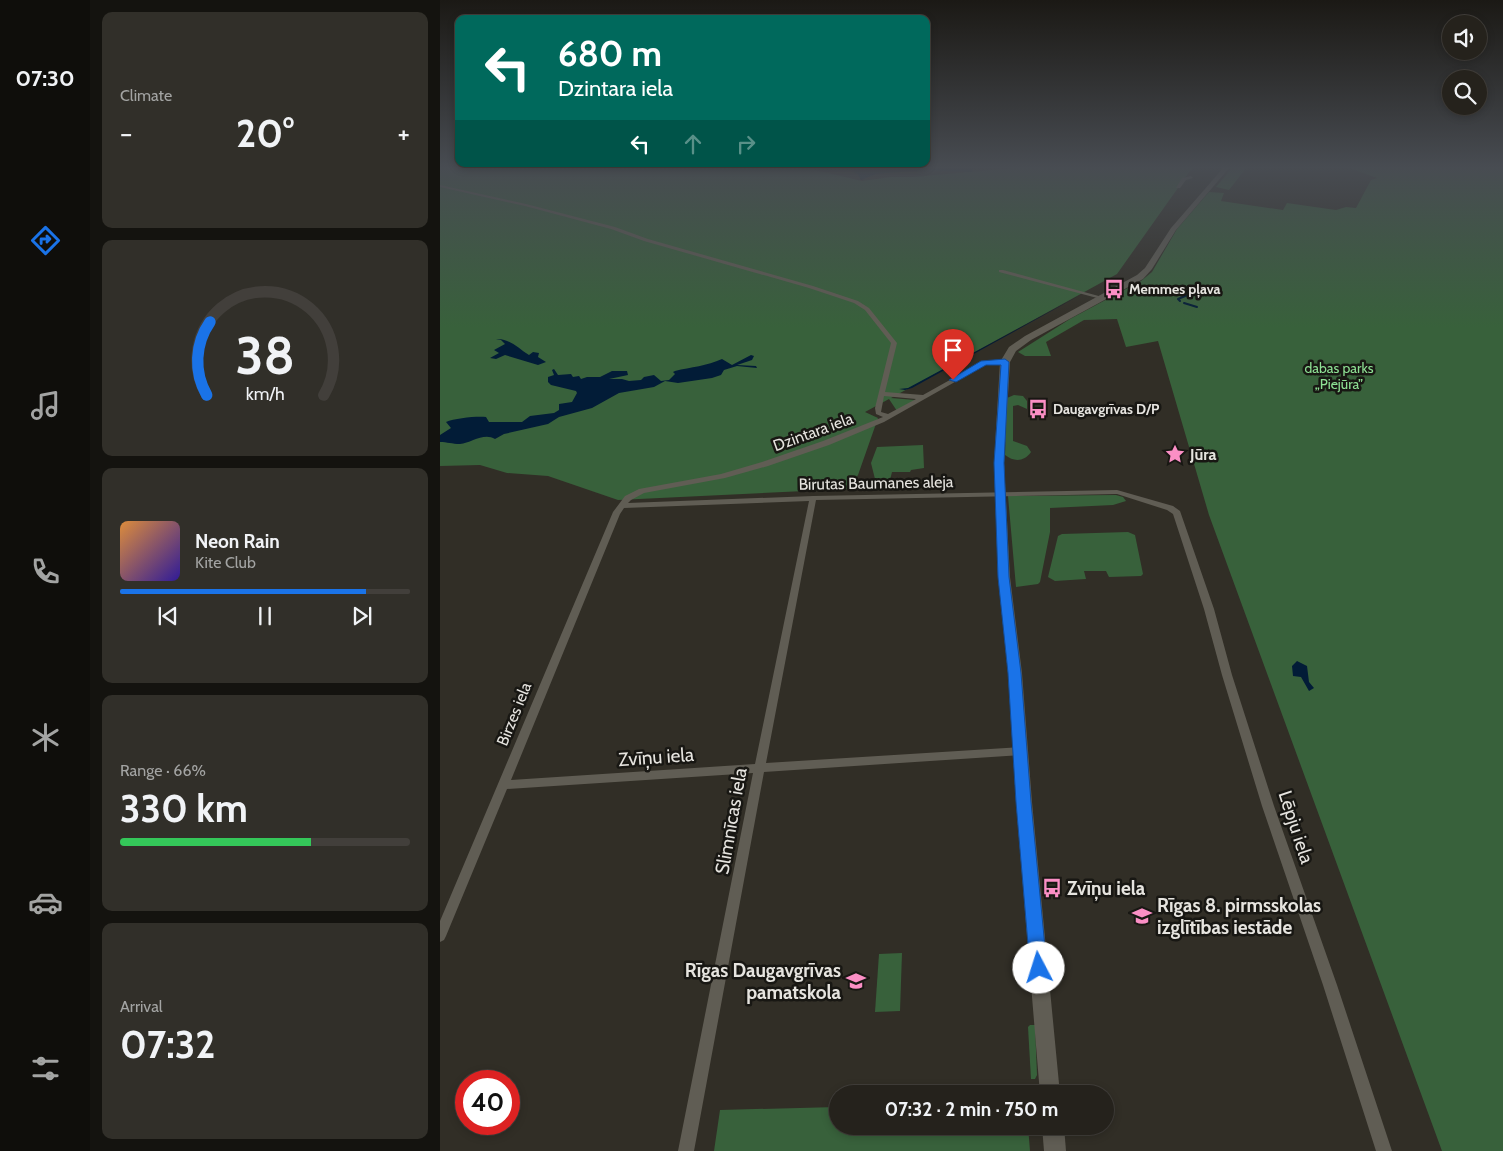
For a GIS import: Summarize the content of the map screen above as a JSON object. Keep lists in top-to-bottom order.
{
  "streets": {
    "street": [
      "Dzintara iela",
      "Birutas Baumanes aleja",
      "Birzes iela",
      "Zvīņu iela",
      "Slimnīcas iela",
      "Lēpju iela"
    ]
  },
  "crossings": [
    ["Dzintara iela", "Birutas Baumanes aleja"],
    ["Dzintara iela", "Birzes iela"],
    ["Birutas Baumanes aleja", "Birzes iela"],
    ["Birutas Baumanes aleja", "Slimnīcas iela"],
    ["Birutas Baumanes aleja", "Lēpju iela"],
    ["Birzes iela", "Zvīņu iela"],
    ["Zvīņu iela", "Slimnīcas iela"]
  ],
  "parks": ["dabas parks „Piejūra”"],
  "places": {
    "bus stop": ["Memmes pļava", "Daugavgrīvas D/P", "Zvīņu iela"],
    "place": ["Jūra"],
    "school or university": ["Rīgas 8. pirmsskolas izglītības iestāde", "Rīgas Daugavgrīvas pamatskola"]
  },
  "page": {
    "tabs": "07:30",
    "tile": [
      "Climate",
      ["Range · 66%", "330 km"],
      ["Arrival", "07:32"]
    ],
    "turn": ["680 m", "Dzintara iela"],
    "heat": ["−", "20°", "+"],
    "song": ["Neon Rain", "Kite Club"],
    "limit": "40",
    "trip": "07:32 · 2 min · 750 m",
    "gauge": ["38", "km/h"]
  }
}
